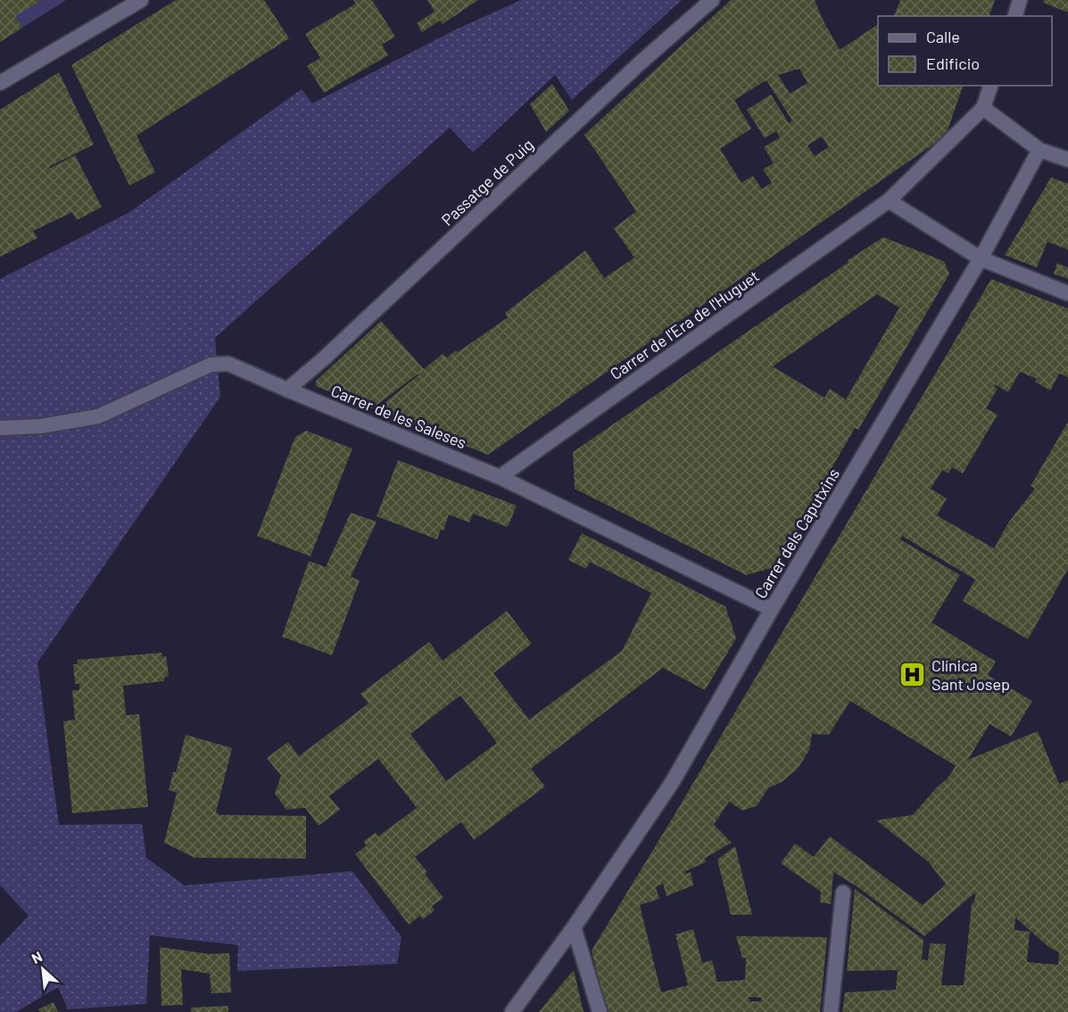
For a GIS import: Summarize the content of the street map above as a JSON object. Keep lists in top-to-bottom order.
{
  "streets": {
    "street": [
      "Passatge de Puig",
      "Carrer de l'Era de l'Huguet",
      "Carrer de les Saleses",
      "Carrer dels Caputxins"
    ]
  },
  "crossings": [
    ["Passatge de Puig", "Carrer de les Saleses"],
    ["Carrer de l'Era de l'Huguet", "Carrer de les Saleses"],
    ["Carrer de les Saleses", "Carrer dels Caputxins"]
  ],
  "places": {
    "hospital": ["Clínica Sant Josep"]
  },
  "legend": ["Calle", "Edificio"],
  "north": "top left"
}
